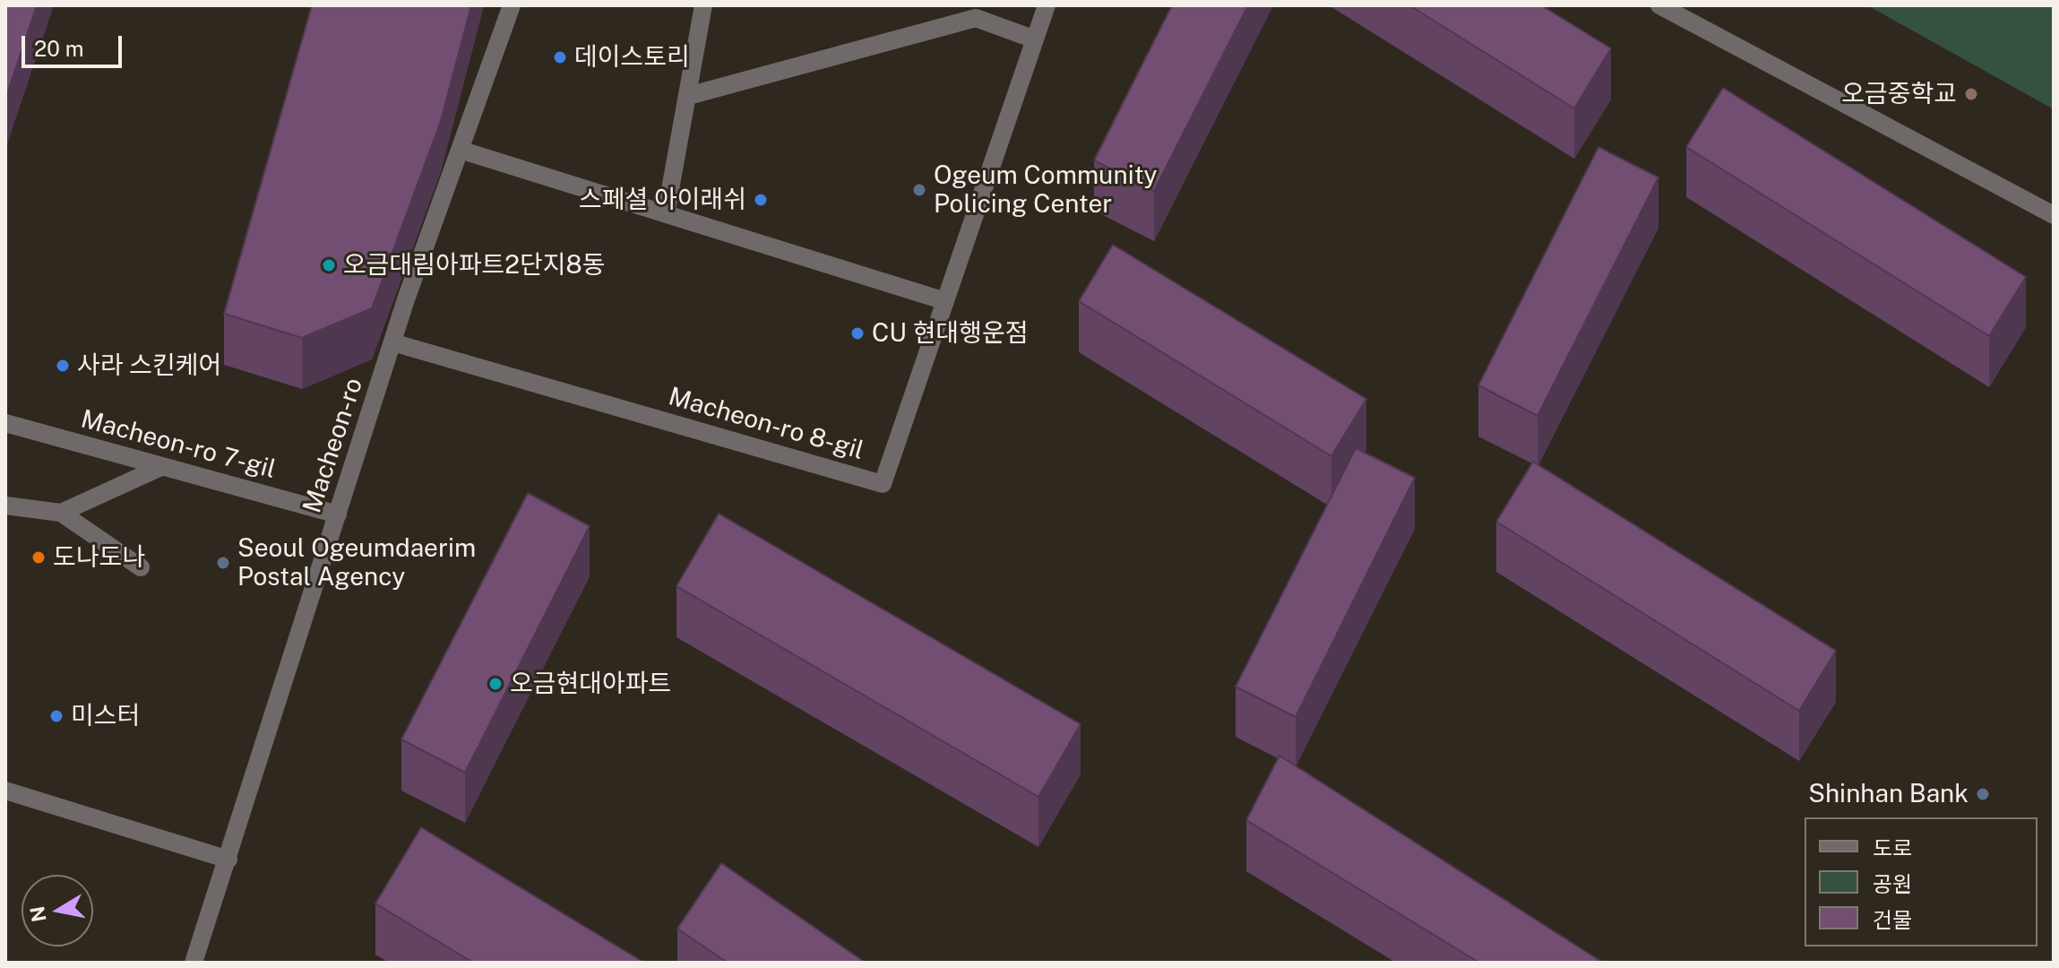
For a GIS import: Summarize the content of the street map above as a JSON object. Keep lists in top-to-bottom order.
{
  "streets": {
    "street": ["Macheon-ro 8-gil", "Macheon-ro 7-gil", "Macheon-ro"]
  },
  "crossings": [
    ["Macheon-ro 8-gil", "Macheon-ro"],
    ["Macheon-ro 7-gil", "Macheon-ro"]
  ],
  "places": [
    "데이스토리",
    "오금중학교",
    "Ogeum Community Policing Center",
    "스페셜 아이래쉬",
    "오금대림아파트2단지8동",
    "CU 현대행운점",
    "사라 스킨케어",
    "도나도나",
    "Seoul Ogeumdaerim Postal Agency",
    "오금현대아파트",
    "미스터",
    "Shinhan Bank"
  ],
  "legend": ["도로", "공원", "건물"],
  "scale_bar": "20 m",
  "north": "left"
}
